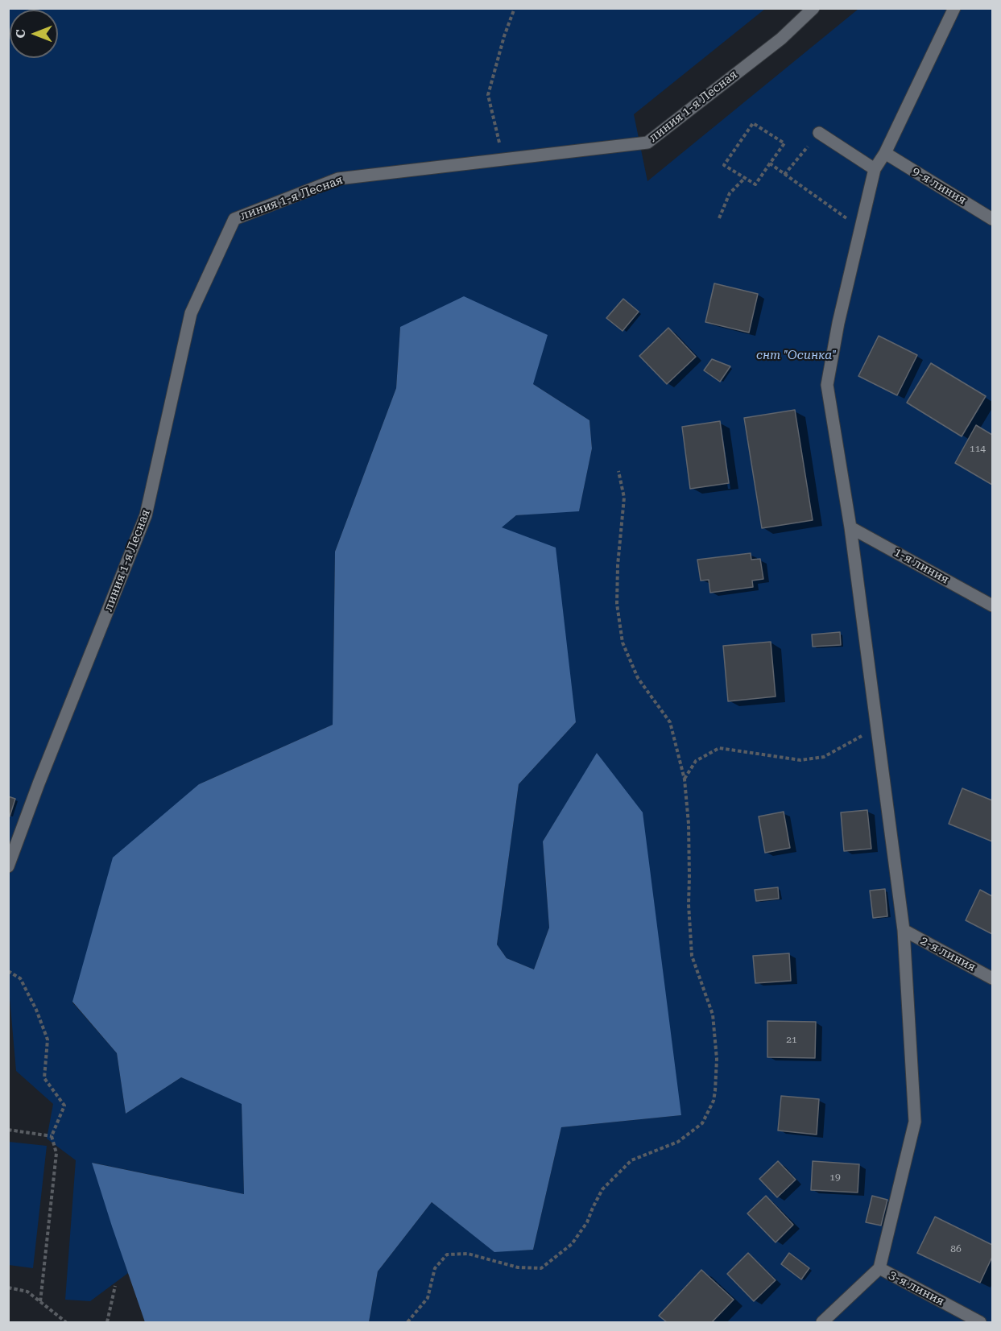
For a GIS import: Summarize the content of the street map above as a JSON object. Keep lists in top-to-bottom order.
{
  "streets": {
    "street": [
      "линия 1-я Лесная",
      "9-я линия",
      "1-я линия",
      "2-я линия",
      "3-я линия"
    ]
  },
  "parks": ["снт \"Осинка\""],
  "house_numbers": [
    "114",
    "21",
    "19",
    "86"
  ],
  "north": "left"
}
